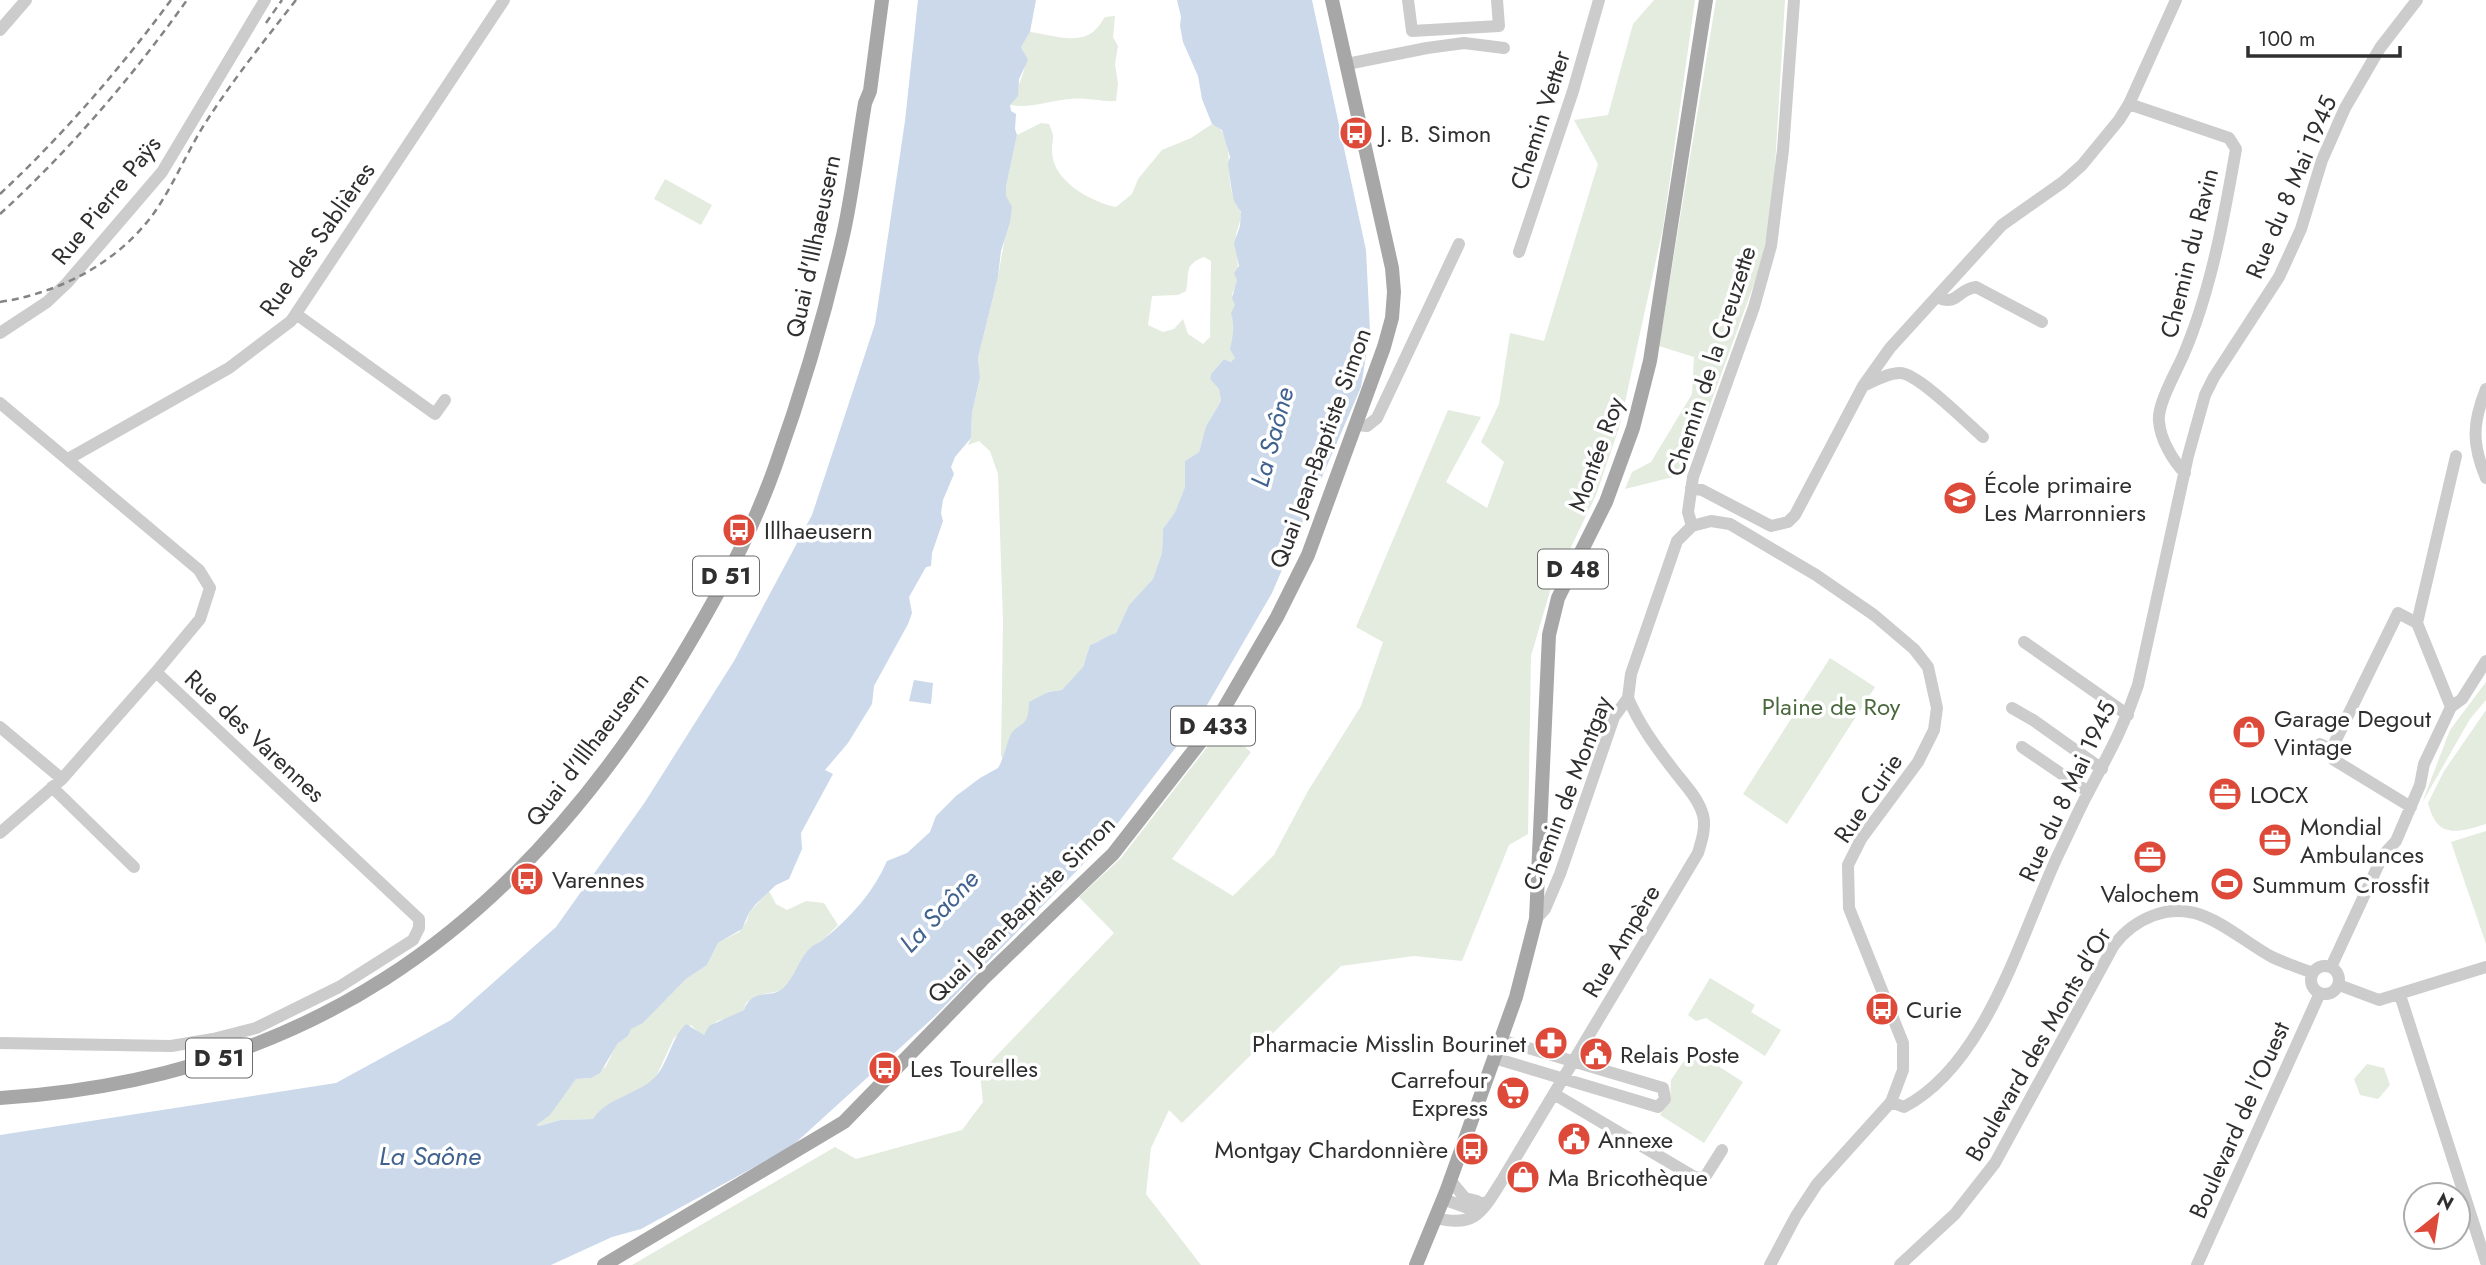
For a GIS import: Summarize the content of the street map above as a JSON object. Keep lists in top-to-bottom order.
{
  "streets": {
    "main road": [
      "Quai d'Illhaeusern",
      "Quai Jean-Baptiste Simon",
      "Montée Roy",
      "D 48",
      "D 51",
      "D 433"
    ],
    "street": [
      "Chemin Vetter",
      "Rue du 8 Mai 1945",
      "Rue Pierre Paÿs",
      "Rue des Sablières",
      "Chemin du Ravin",
      "Chemin de la Creuzette",
      "Rue des Varennes",
      "Chemin de Montgay",
      "Rue Curie",
      "Rue Ampère",
      "Boulevard des Monts d'Or",
      "Boulevard de l'Ouest"
    ]
  },
  "crossings": [
    ["Rue du 8 Mai 1945", "Chemin du Ravin"],
    ["Rue du 8 Mai 1945", "Rue Curie"],
    ["Rue des Sablières", "Rue des Varennes"],
    ["Chemin de la Creuzette", "Chemin de Montgay"],
    ["Chemin de la Creuzette", "Rue Curie"],
    ["Montée Roy", "D 48"],
    ["Montée Roy", "Chemin de Montgay"],
    ["D 48", "Chemin de Montgay"],
    ["D 48", "Rue Ampère"],
    ["Chemin de Montgay", "Rue Curie"],
    ["Chemin de Montgay", "Rue Ampère"],
    ["Boulevard des Monts d'Or", "Boulevard de l'Ouest"]
  ],
  "water": ["La Saône"],
  "parks": ["Plaine de Roy"],
  "places": {
    "bus stop": [
      "J. B. Simon",
      "Illhaeusern",
      "Varennes",
      "Curie",
      "Les Tourelles",
      "Montgay Chardonnière"
    ],
    "school or university": ["École primaire Les Marronniers"],
    "shop": ["Garage Degout Vintage", "Ma Bricothèque"],
    "office": ["LOCX", "Mondial Ambulances", "Valochem"],
    "sports": ["Summum Crossfit"],
    "pharmacy": ["Pharmacie Misslin Bourinet"],
    "public building": ["Relais Poste", "Annexe"],
    "supermarket": ["Carrefour Express"]
  },
  "scale_bar": "100 m",
  "north": "top right"
}
